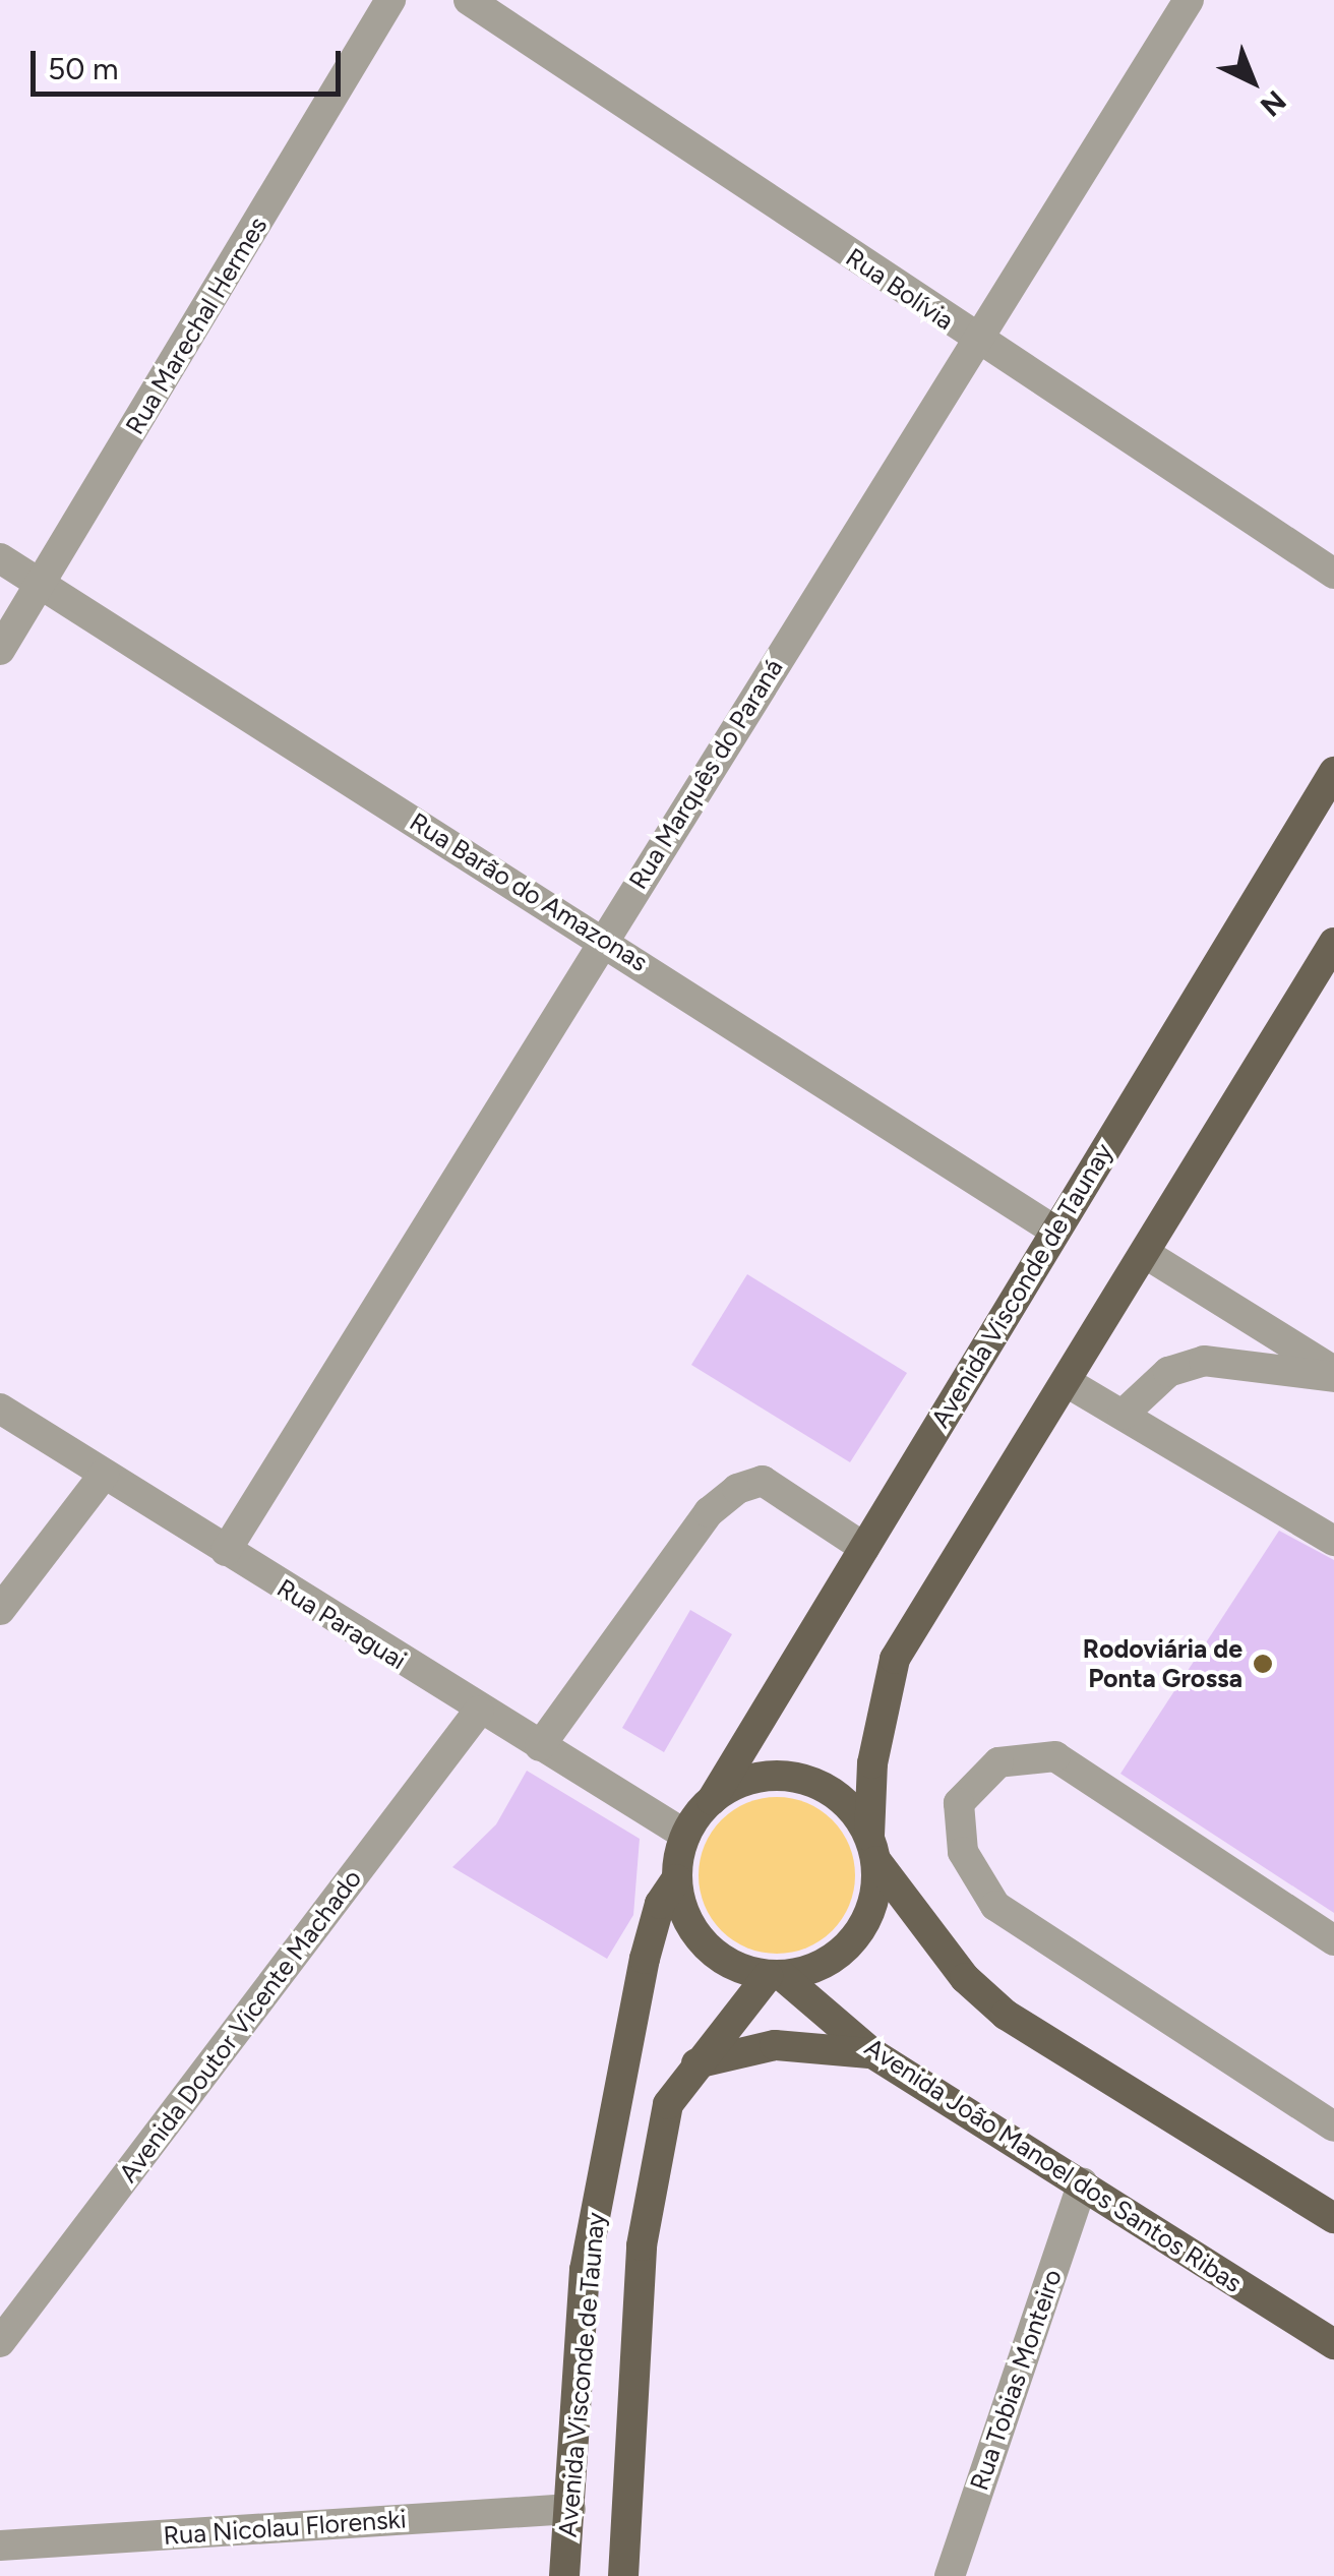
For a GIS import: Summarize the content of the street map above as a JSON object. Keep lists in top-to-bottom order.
{
  "streets": {
    "main road": ["Avenida Visconde de Taunay", "Avenida João Manoel dos Santos Ribas"],
    "street": [
      "Rua Bolívia",
      "Rua Marechal Hermes",
      "Rua Marquês do Paraná",
      "Rua Barão do Amazonas",
      "Rua Paraguai",
      "Avenida Doutor Vicente Machado",
      "Rua Tobias Monteiro",
      "Rua Nicolau Florenski"
    ]
  },
  "crossings": [
    ["Rua Bolívia", "Rua Marquês do Paraná"],
    ["Rua Marechal Hermes", "Rua Barão do Amazonas"],
    ["Rua Marquês do Paraná", "Rua Barão do Amazonas"],
    ["Rua Marquês do Paraná", "Rua Paraguai"],
    ["Rua Barão do Amazonas", "Avenida Visconde de Taunay"],
    ["Avenida Visconde de Taunay", "Rua Paraguai"],
    ["Avenida Visconde de Taunay", "Avenida João Manoel dos Santos Ribas"],
    ["Avenida Visconde de Taunay", "Rua Nicolau Florenski"],
    ["Rua Paraguai", "Avenida Doutor Vicente Machado"],
    ["Rua Paraguai", "Avenida João Manoel dos Santos Ribas"],
    ["Avenida João Manoel dos Santos Ribas", "Rua Tobias Monteiro"]
  ],
  "places": ["Rodoviária de Ponta Grossa"],
  "scale_bar": "50 m",
  "north": "bottom right"
}
